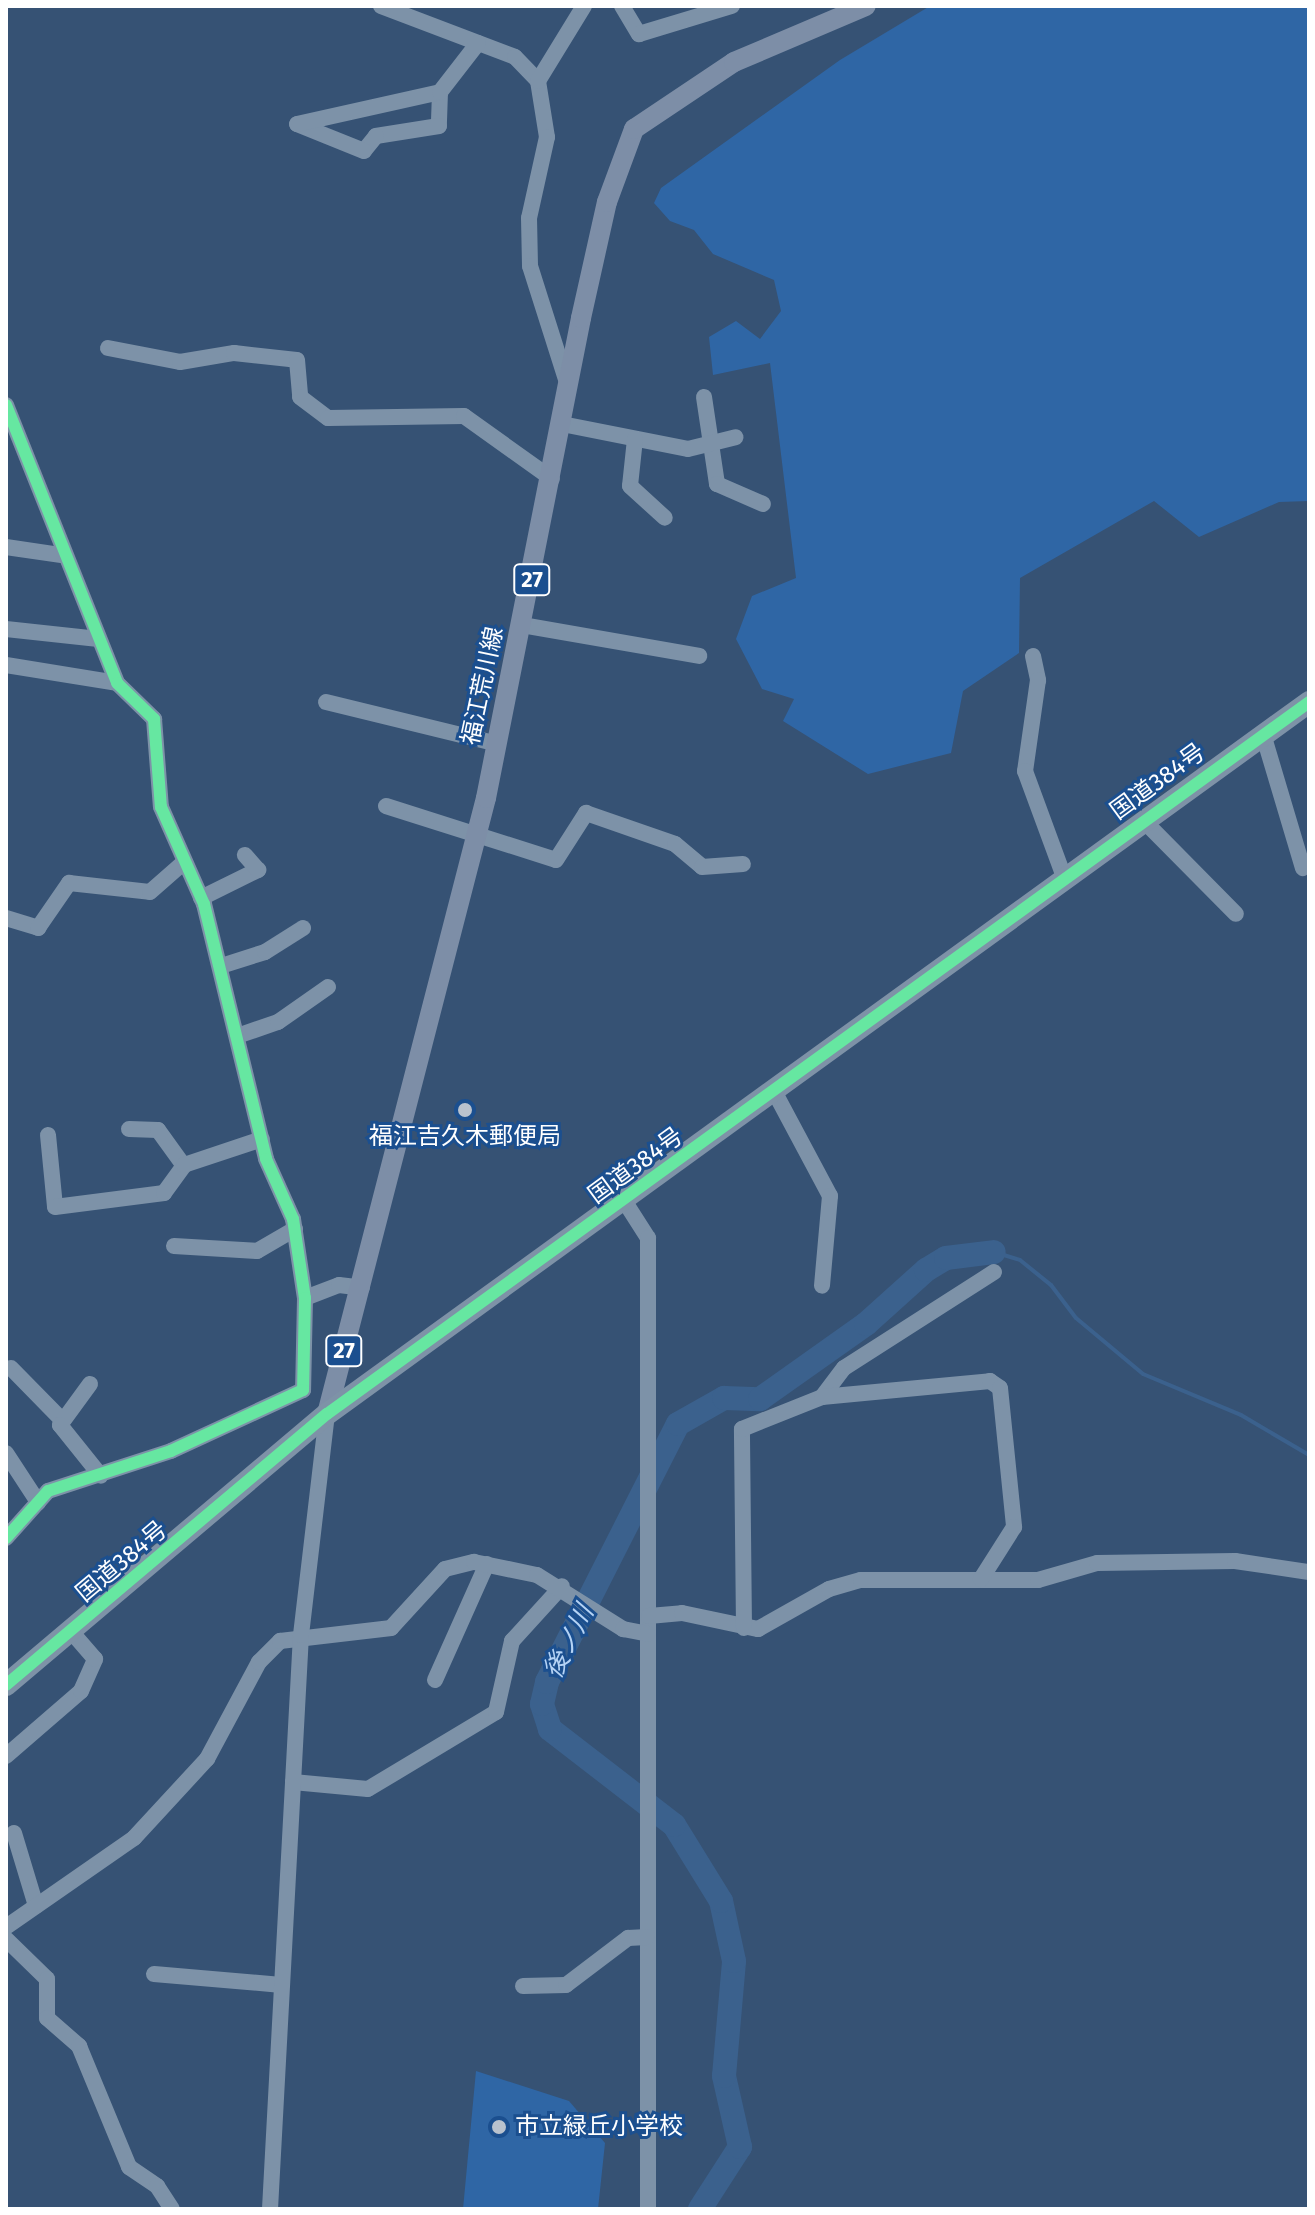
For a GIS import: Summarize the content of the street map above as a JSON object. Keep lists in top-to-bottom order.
{
  "streets": {
    "highway": ["国道384号"],
    "main road": ["27", "福江荒川線"]
  },
  "crossings": [
    ["福江荒川線", "国道384号"]
  ],
  "water": ["後ノ川"],
  "places": ["福江吉久木郵便局", "市立緑丘小学校"]
}
